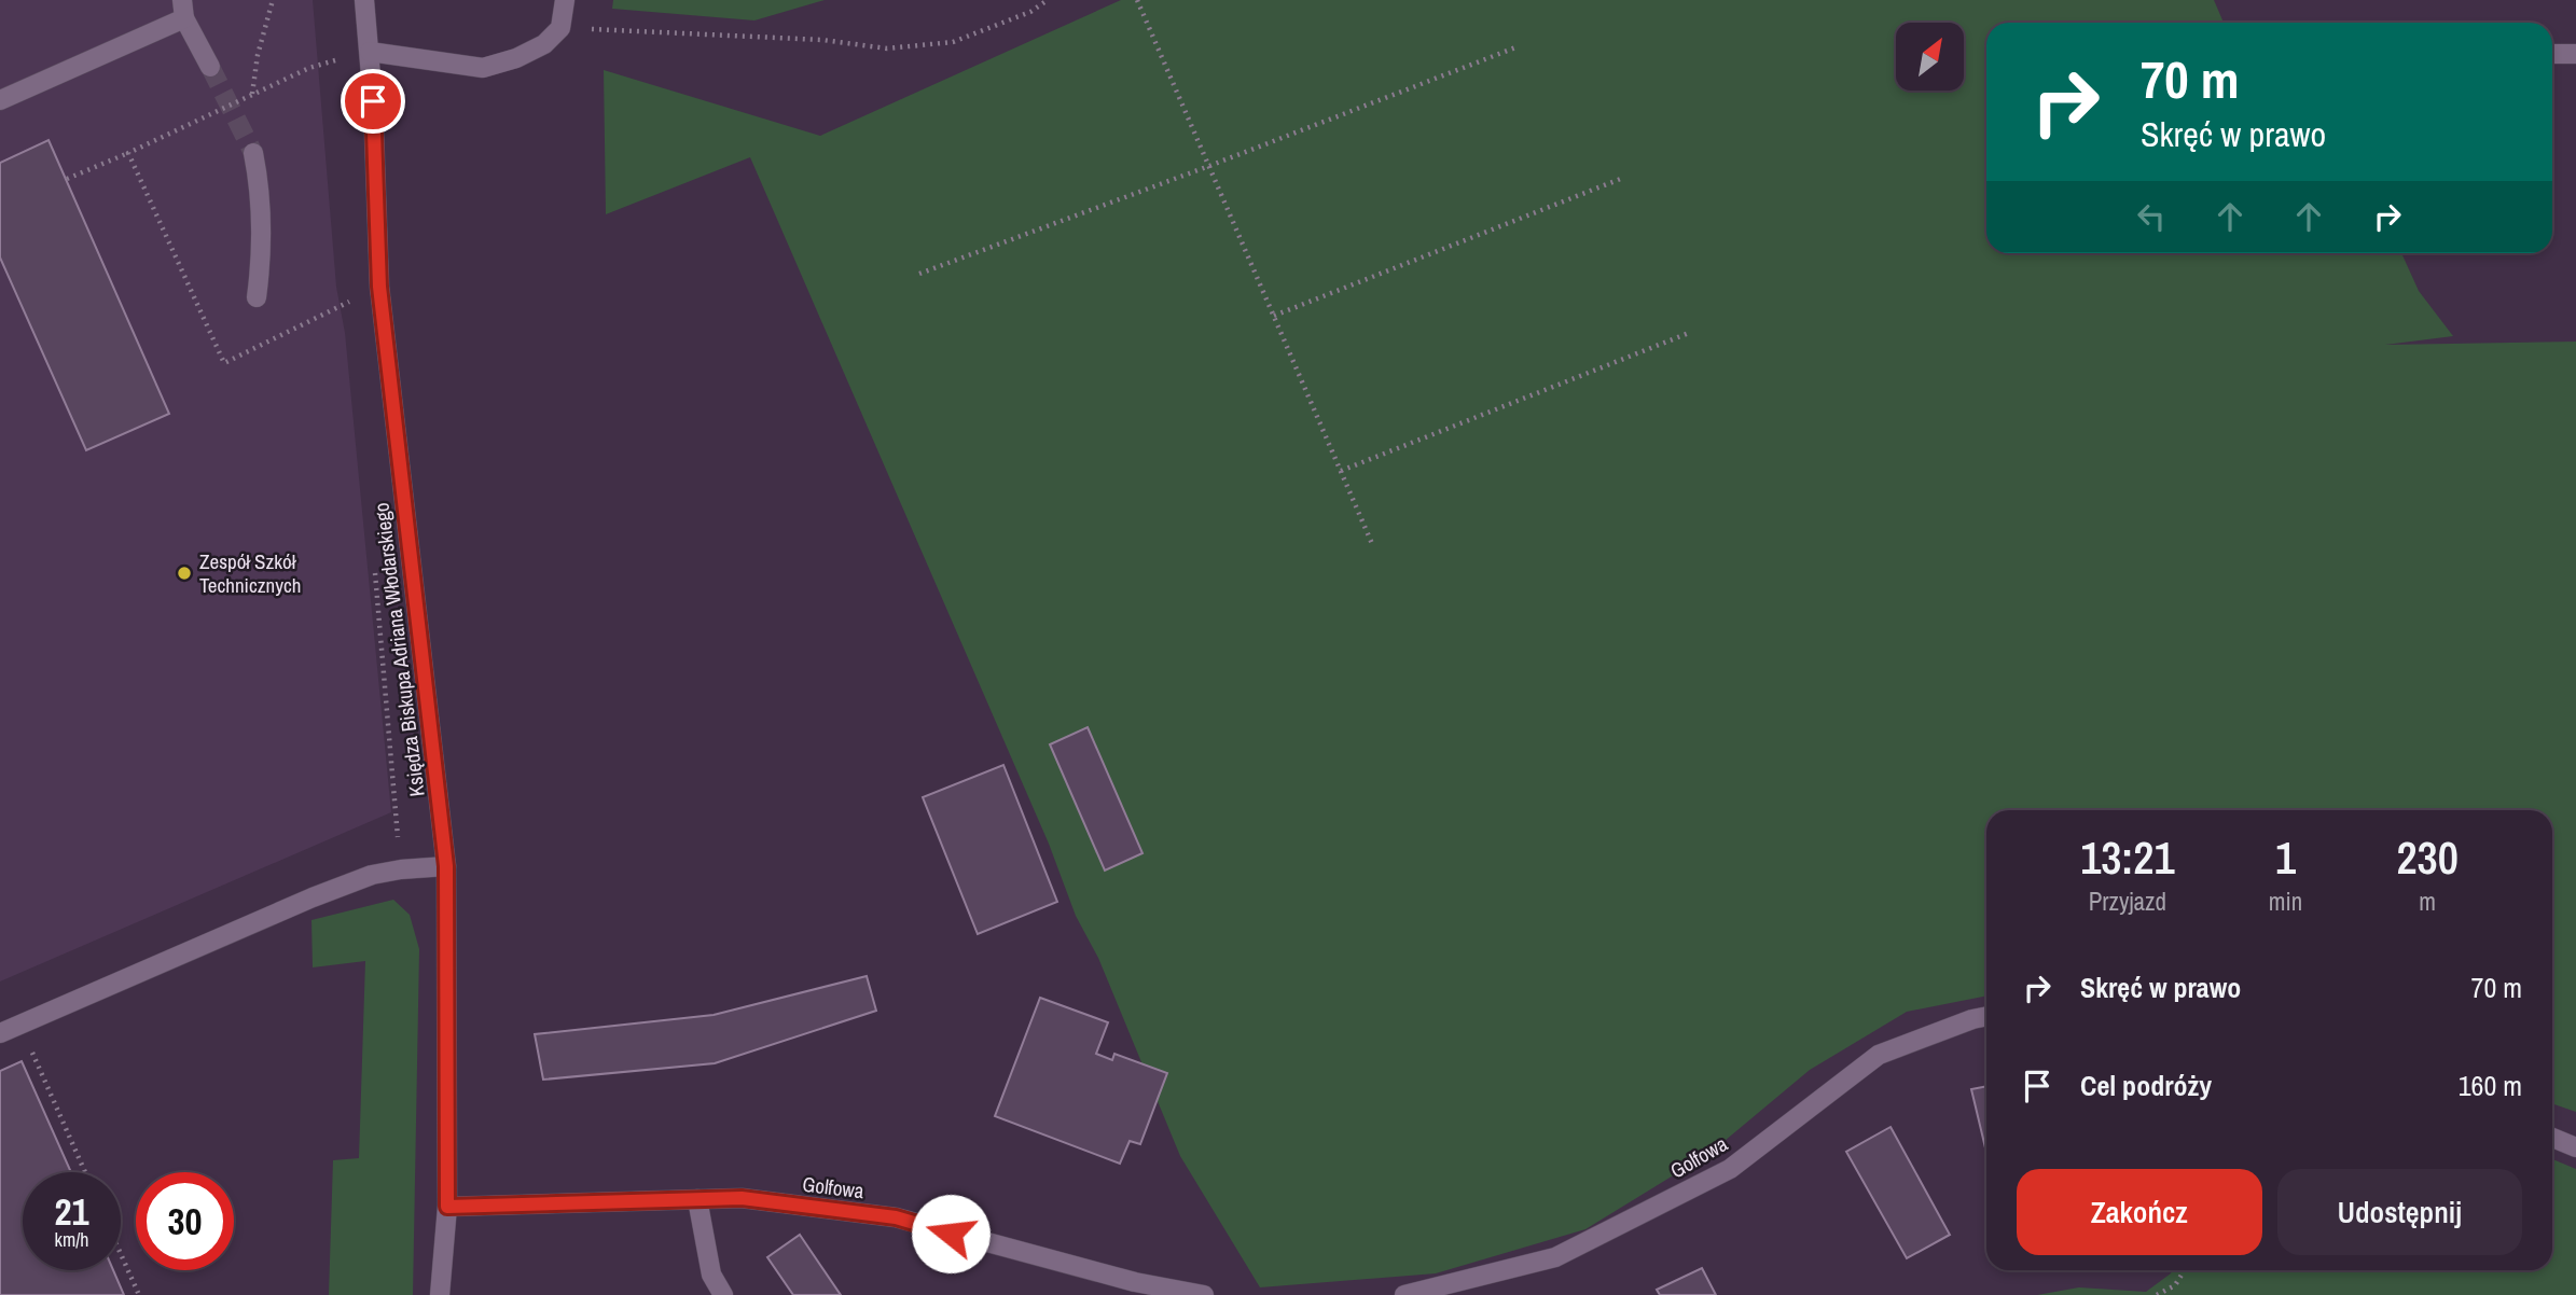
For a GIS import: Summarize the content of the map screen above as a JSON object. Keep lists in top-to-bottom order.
{
  "streets": {
    "street": ["Księdza Biskupa Adriana Włodarskiego", "Golfowa"]
  },
  "crossings": [
    ["Księdza Biskupa Adriana Włodarskiego", "Golfowa"]
  ],
  "places": ["Zespół Szkół Technicznych"],
  "north": "top right",
  "page": {
    "turn": ["70 m", "Skręć w prawo"],
    "eta": [
      "13:21",
      "Przyjazd",
      "1",
      "min",
      "230",
      "m"
    ],
    "list": [
      {
        "name": "Skręć w prawo",
        "value": "70 m"
      },
      {
        "name": "Cel podróży",
        "value": "160 m"
      }
    ],
    "buttons": ["Zakończ", "Udostępnij"],
    "speed": "21 km/h",
    "limit": "30"
  }
}
